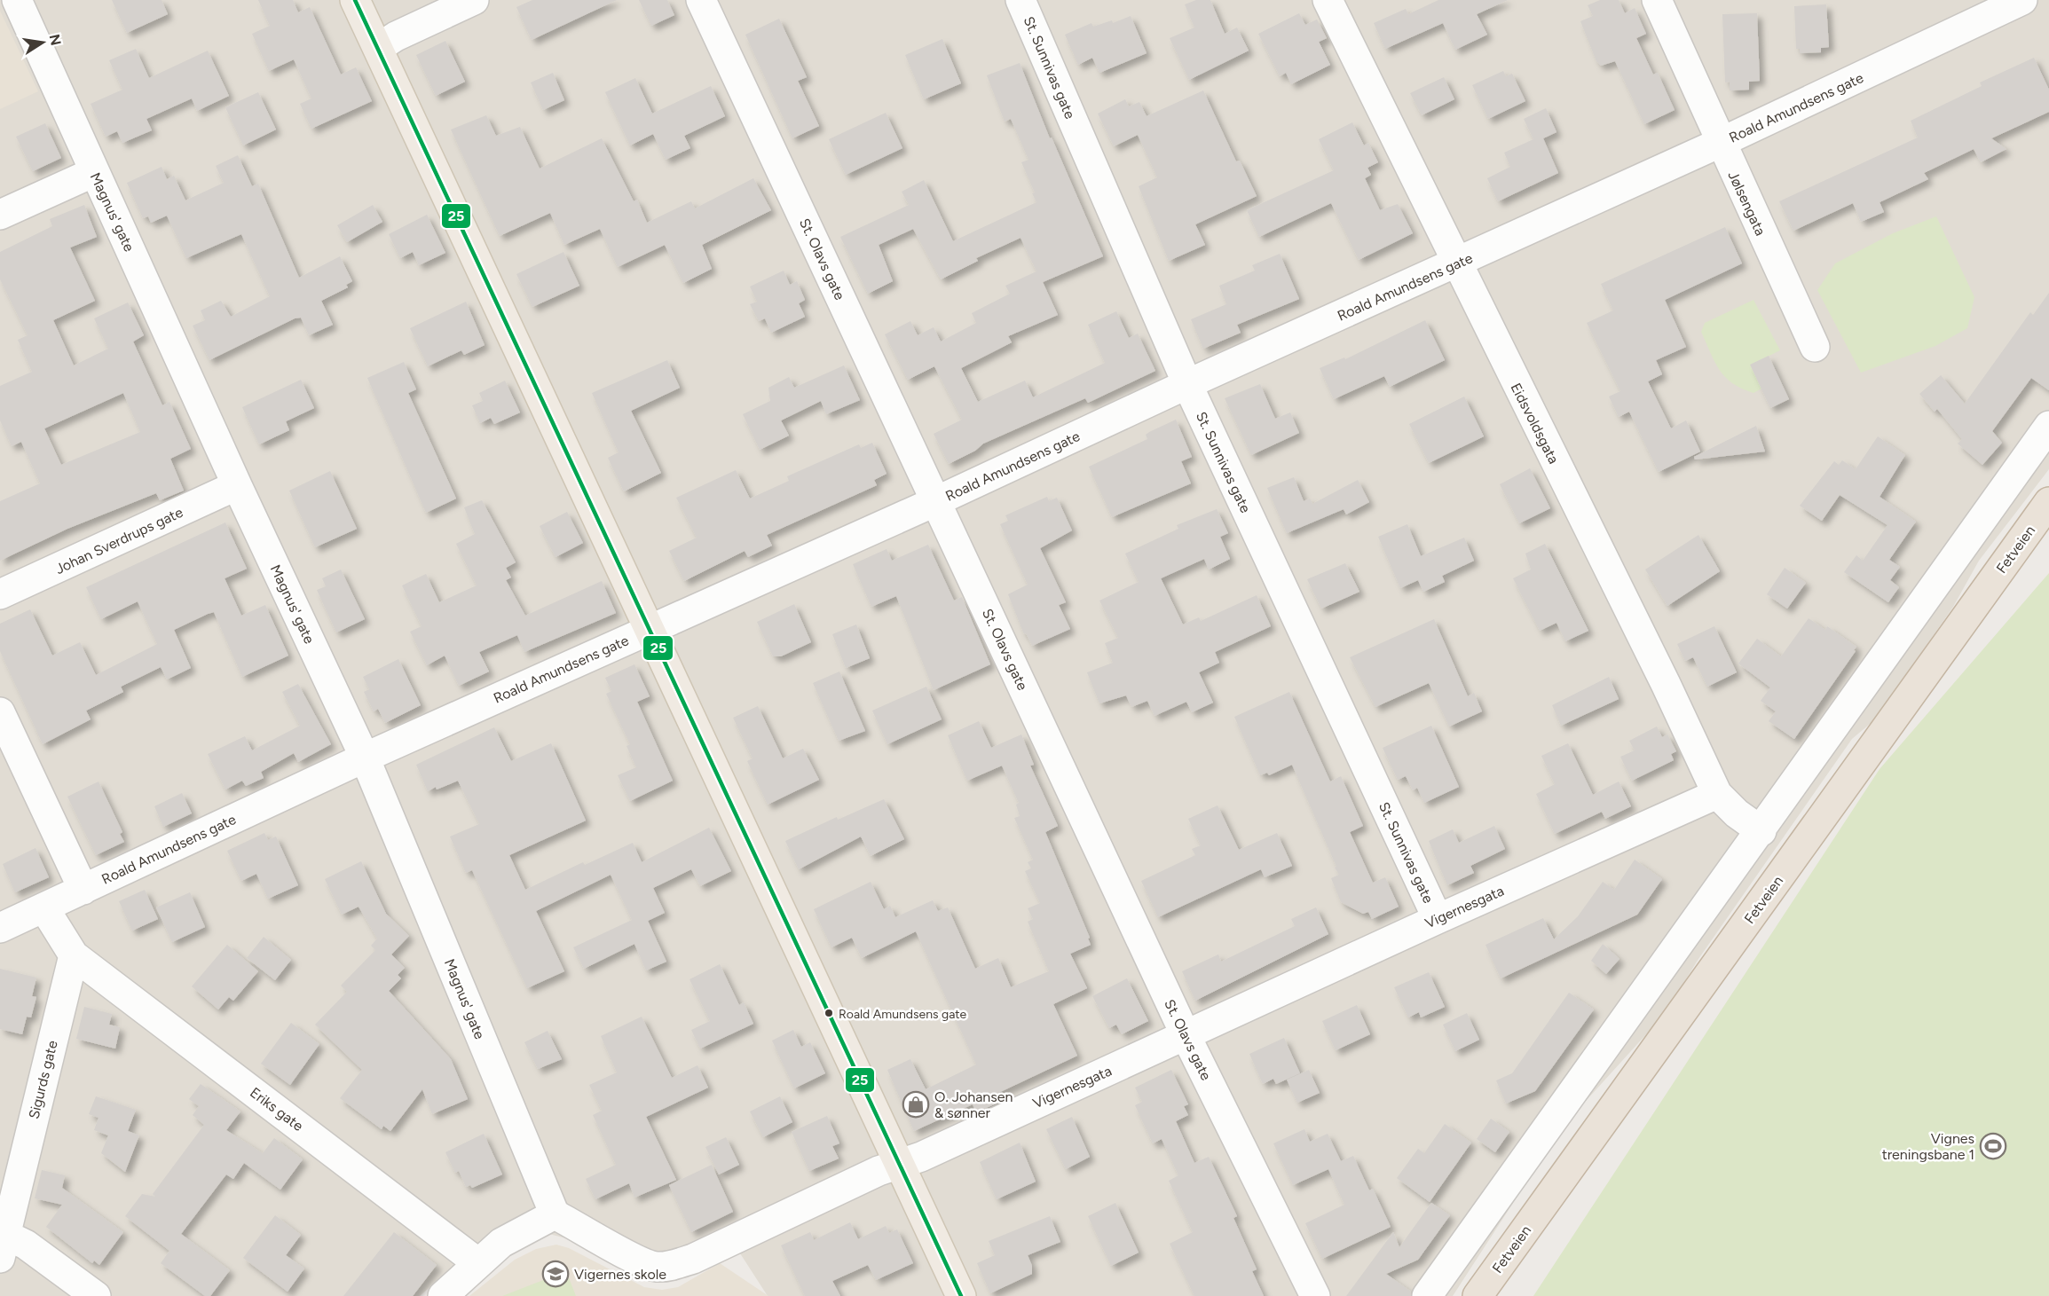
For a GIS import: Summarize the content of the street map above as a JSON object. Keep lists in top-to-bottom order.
{
  "streets": {
    "highway": ["Fetveien"],
    "street": [
      "St. Sunnivas gate",
      "Roald Amundsens gate",
      "Jølsengata",
      "Magnus' gate",
      "St. Olavs gate",
      "Eidsvoldsgata",
      "Johan Sverdrups gate",
      "Vigernesgata",
      "Sigurds gate",
      "Eriks gate"
    ]
  },
  "crossings": [
    ["St. Sunnivas gate", "Roald Amundsens gate"],
    ["St. Sunnivas gate", "Vigernesgata"],
    ["Roald Amundsens gate", "Jølsengata"],
    ["Roald Amundsens gate", "Magnus' gate"],
    ["Roald Amundsens gate", "St. Olavs gate"],
    ["Roald Amundsens gate", "Eidsvoldsgata"],
    ["Magnus' gate", "Johan Sverdrups gate"],
    ["Magnus' gate", "Vigernesgata"],
    ["St. Olavs gate", "Vigernesgata"],
    ["Eidsvoldsgata", "Vigernesgata"],
    ["Sigurds gate", "Eriks gate"]
  ],
  "places": {
    "other": ["Roald Amundsens gate"],
    "shop": ["O. Johansen & sønner"],
    "sports": ["Vignes treningsbane 1"],
    "school or university": ["Vigernes skole"]
  },
  "lines": ["transit line 25"],
  "north": "right"
}
